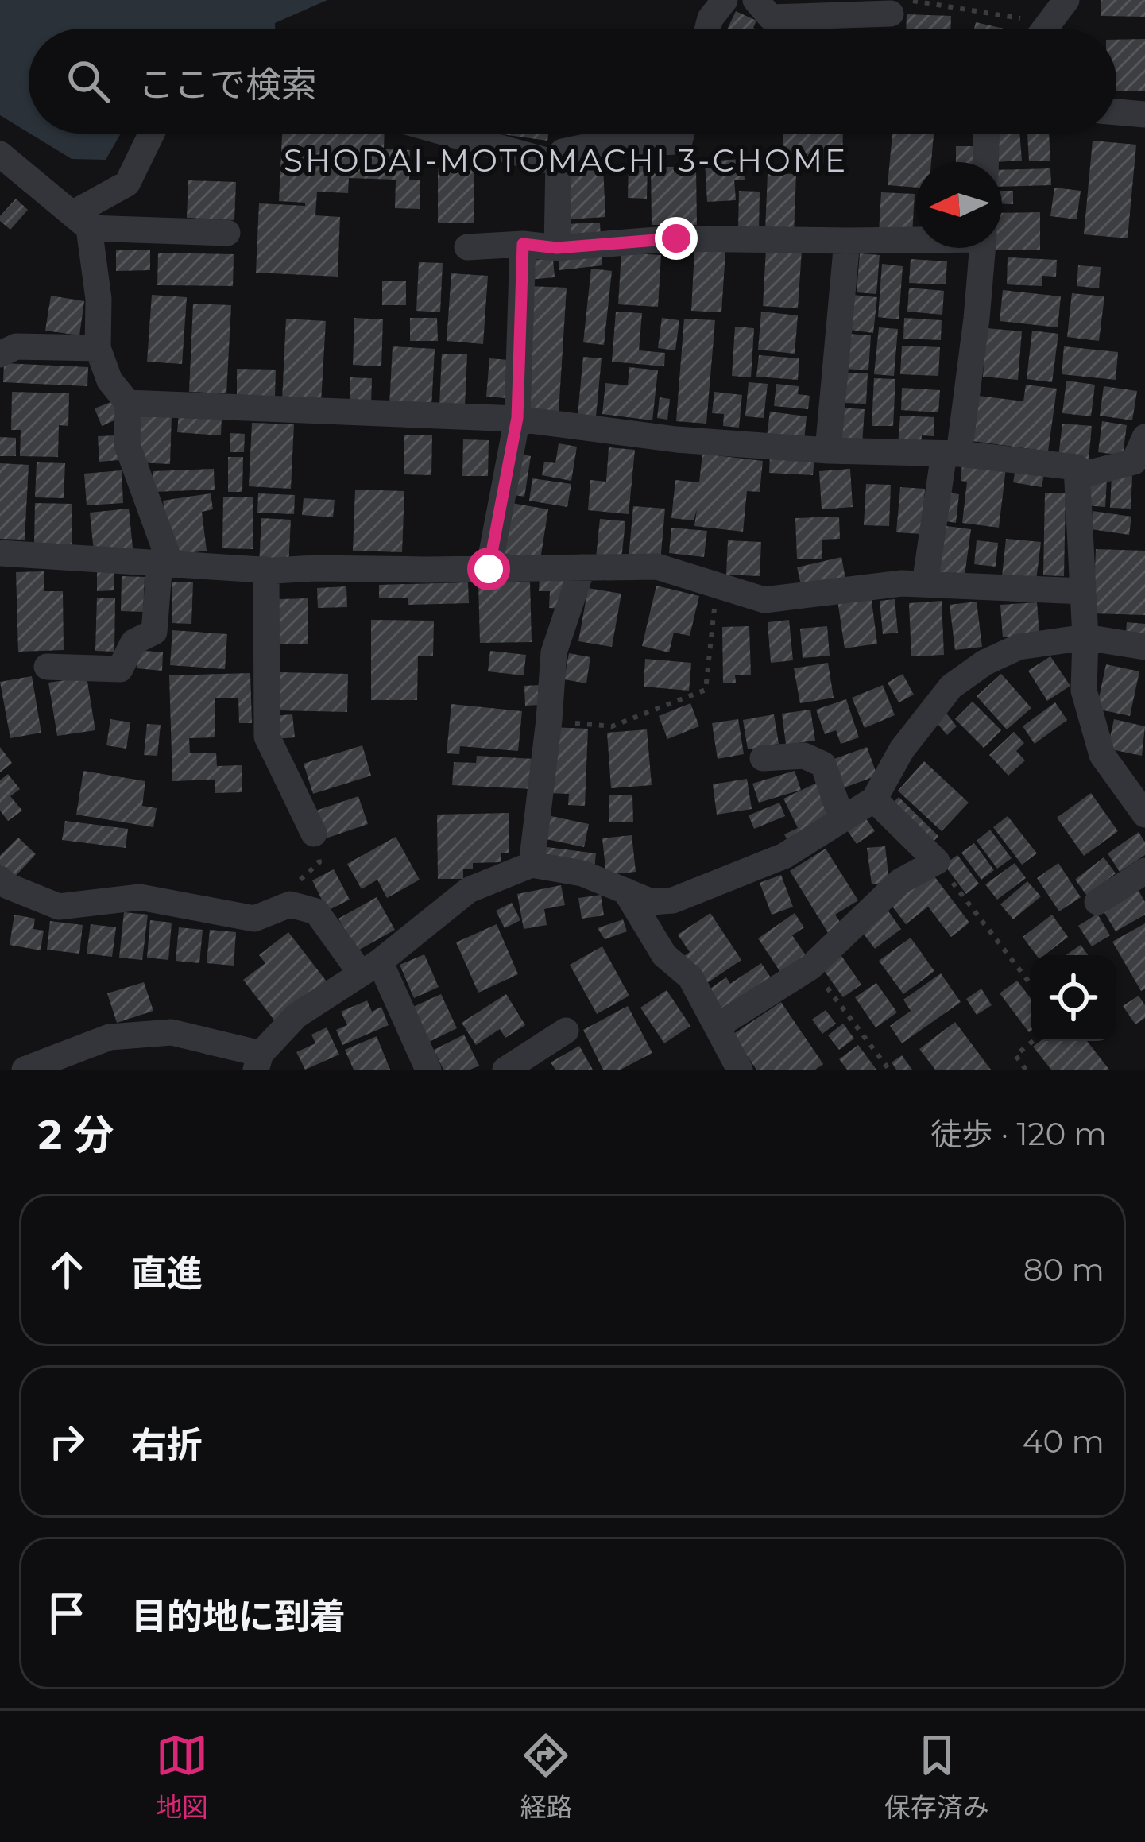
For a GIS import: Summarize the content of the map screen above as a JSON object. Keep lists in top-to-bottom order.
{
  "districts": ["SHODAI-MOTOMACHI 3-CHOME"],
  "north": "left",
  "page": {
    "search": "ここで検索",
    "heading": ["2 分", "徒歩 · 120 m"],
    "list": [
      ["直進", "80 m"],
      ["右折", "40 m"],
      "目的地に到着"
    ],
    "nav": ["地図", "経路", "保存済み"]
  }
}
